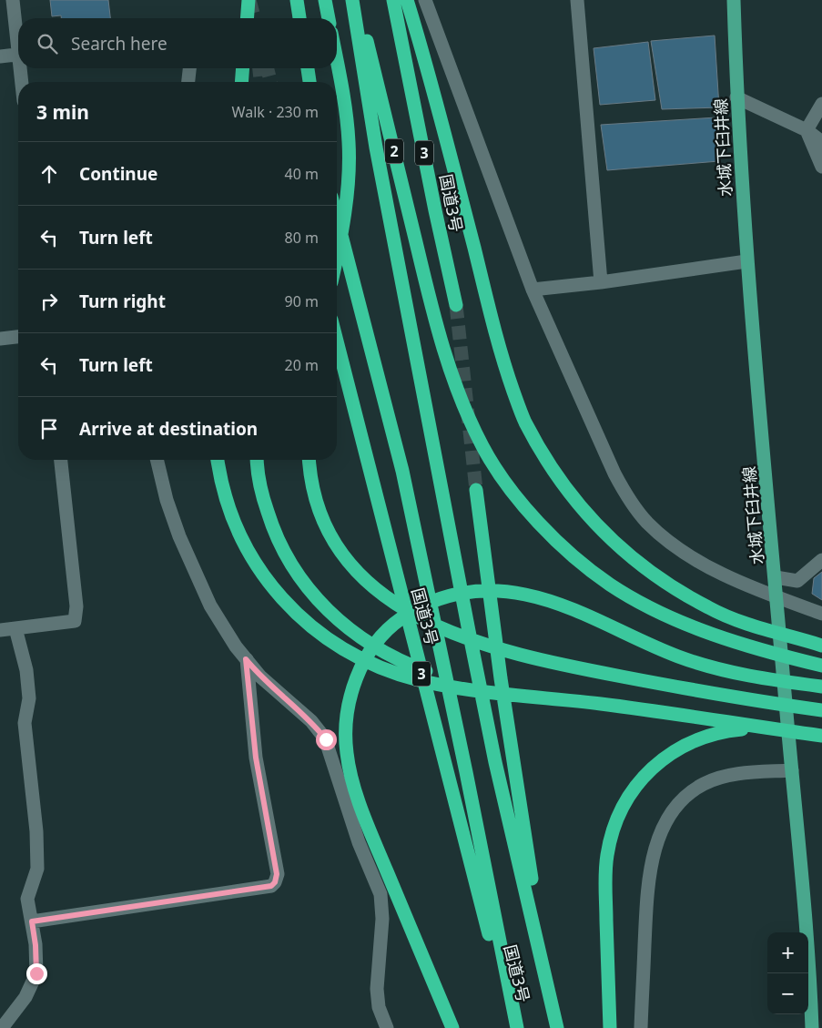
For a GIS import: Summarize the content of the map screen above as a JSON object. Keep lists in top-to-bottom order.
{
  "streets": {
    "highway": ["2", "3", "国道3号"],
    "main road": ["水城下臼井線"]
  },
  "page": {
    "search": "Search here",
    "heading": ["3 min", "Walk · 230 m"],
    "list": [
      ["Continue", "40 m"],
      ["Turn left", "80 m"],
      ["Turn right", "90 m"],
      ["Turn left", "20 m"],
      "Arrive at destination"
    ],
    "map_buttons": ["+", "−"]
  }
}
